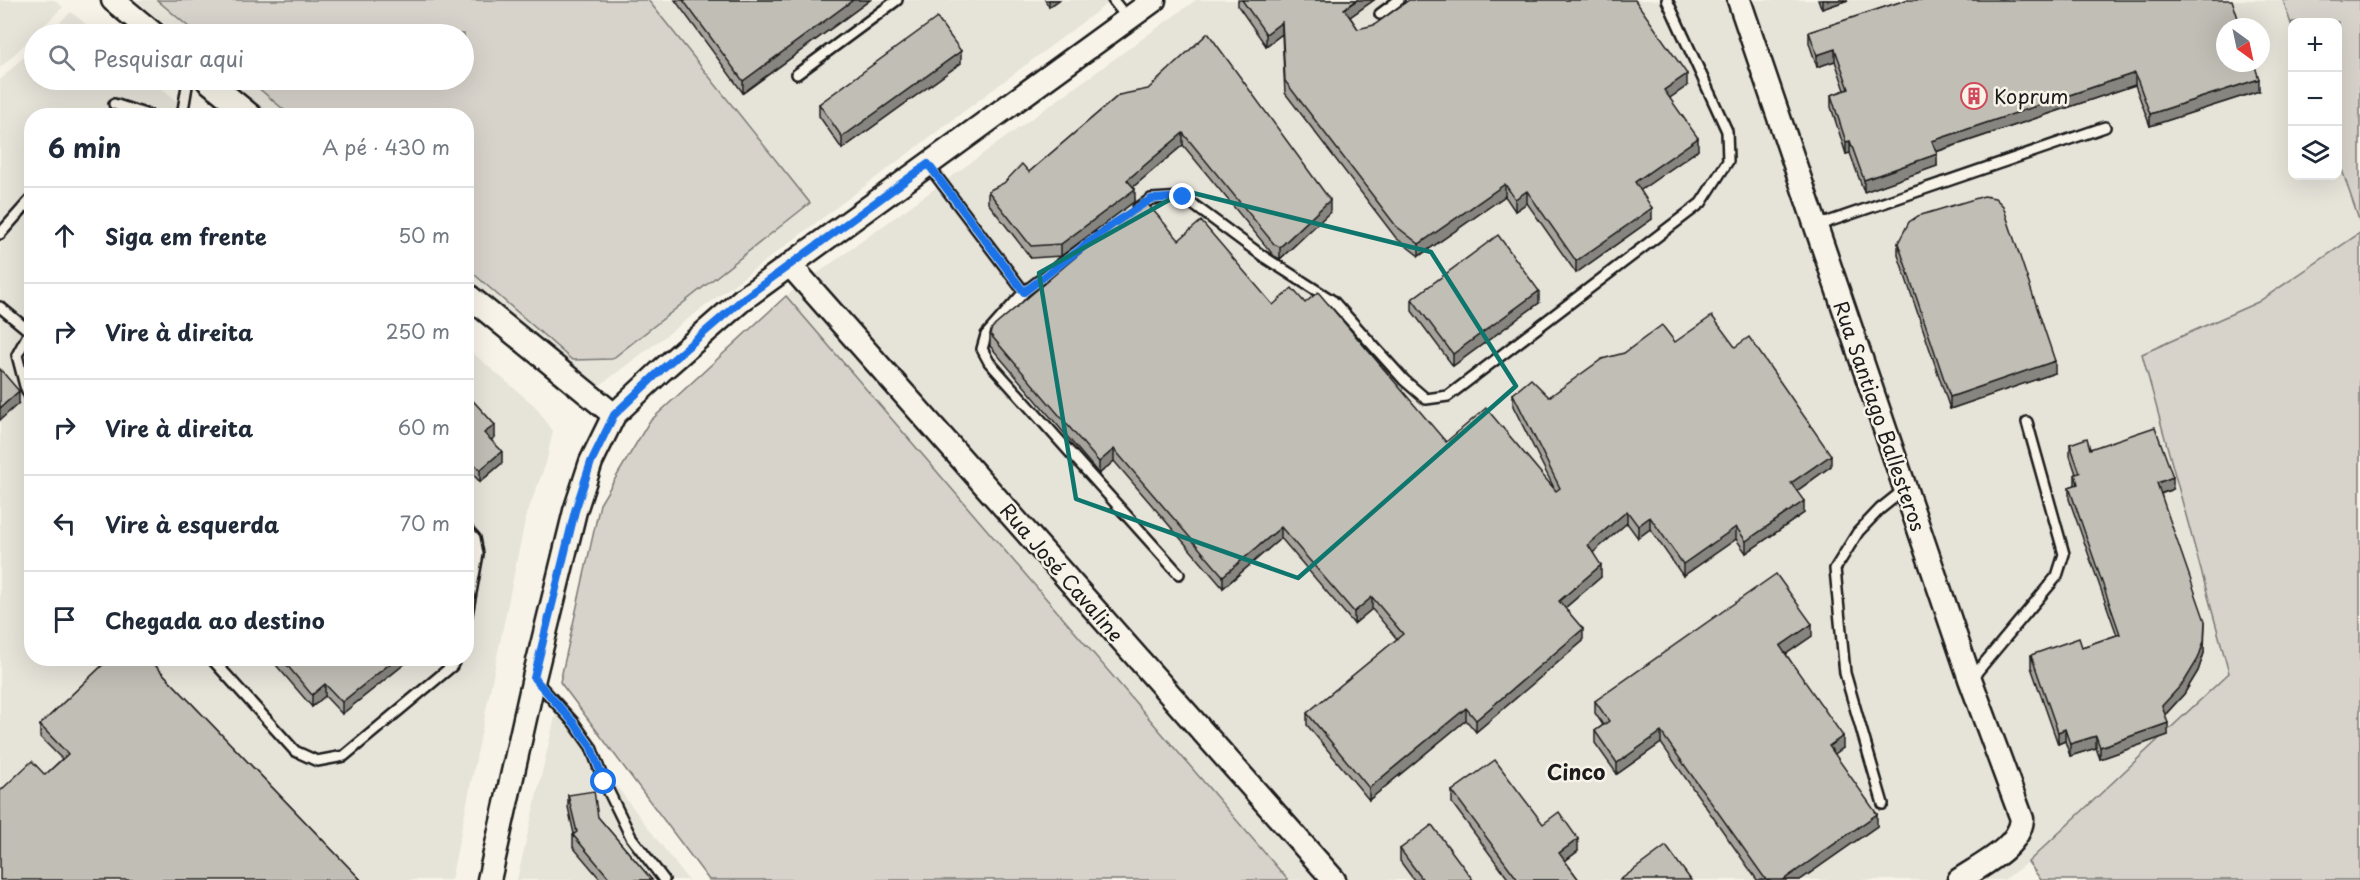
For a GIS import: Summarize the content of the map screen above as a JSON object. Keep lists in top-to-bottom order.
{
  "streets": {
    "street": ["Rua Santiago Ballesteros", "Rua José Cavaline"]
  },
  "districts": ["Cinco"],
  "places": {
    "building": ["Koprum"]
  },
  "north": "bottom right",
  "page": {
    "map_buttons": ["+", "−"],
    "search": "Pesquisar aqui",
    "heading": ["6 min", "A pé · 430 m"],
    "list": [
      ["Siga em frente", "50 m"],
      ["Vire à direita", "250 m"],
      ["Vire à direita", "60 m"],
      ["Vire à esquerda", "70 m"],
      "Chegada ao destino"
    ]
  }
}
